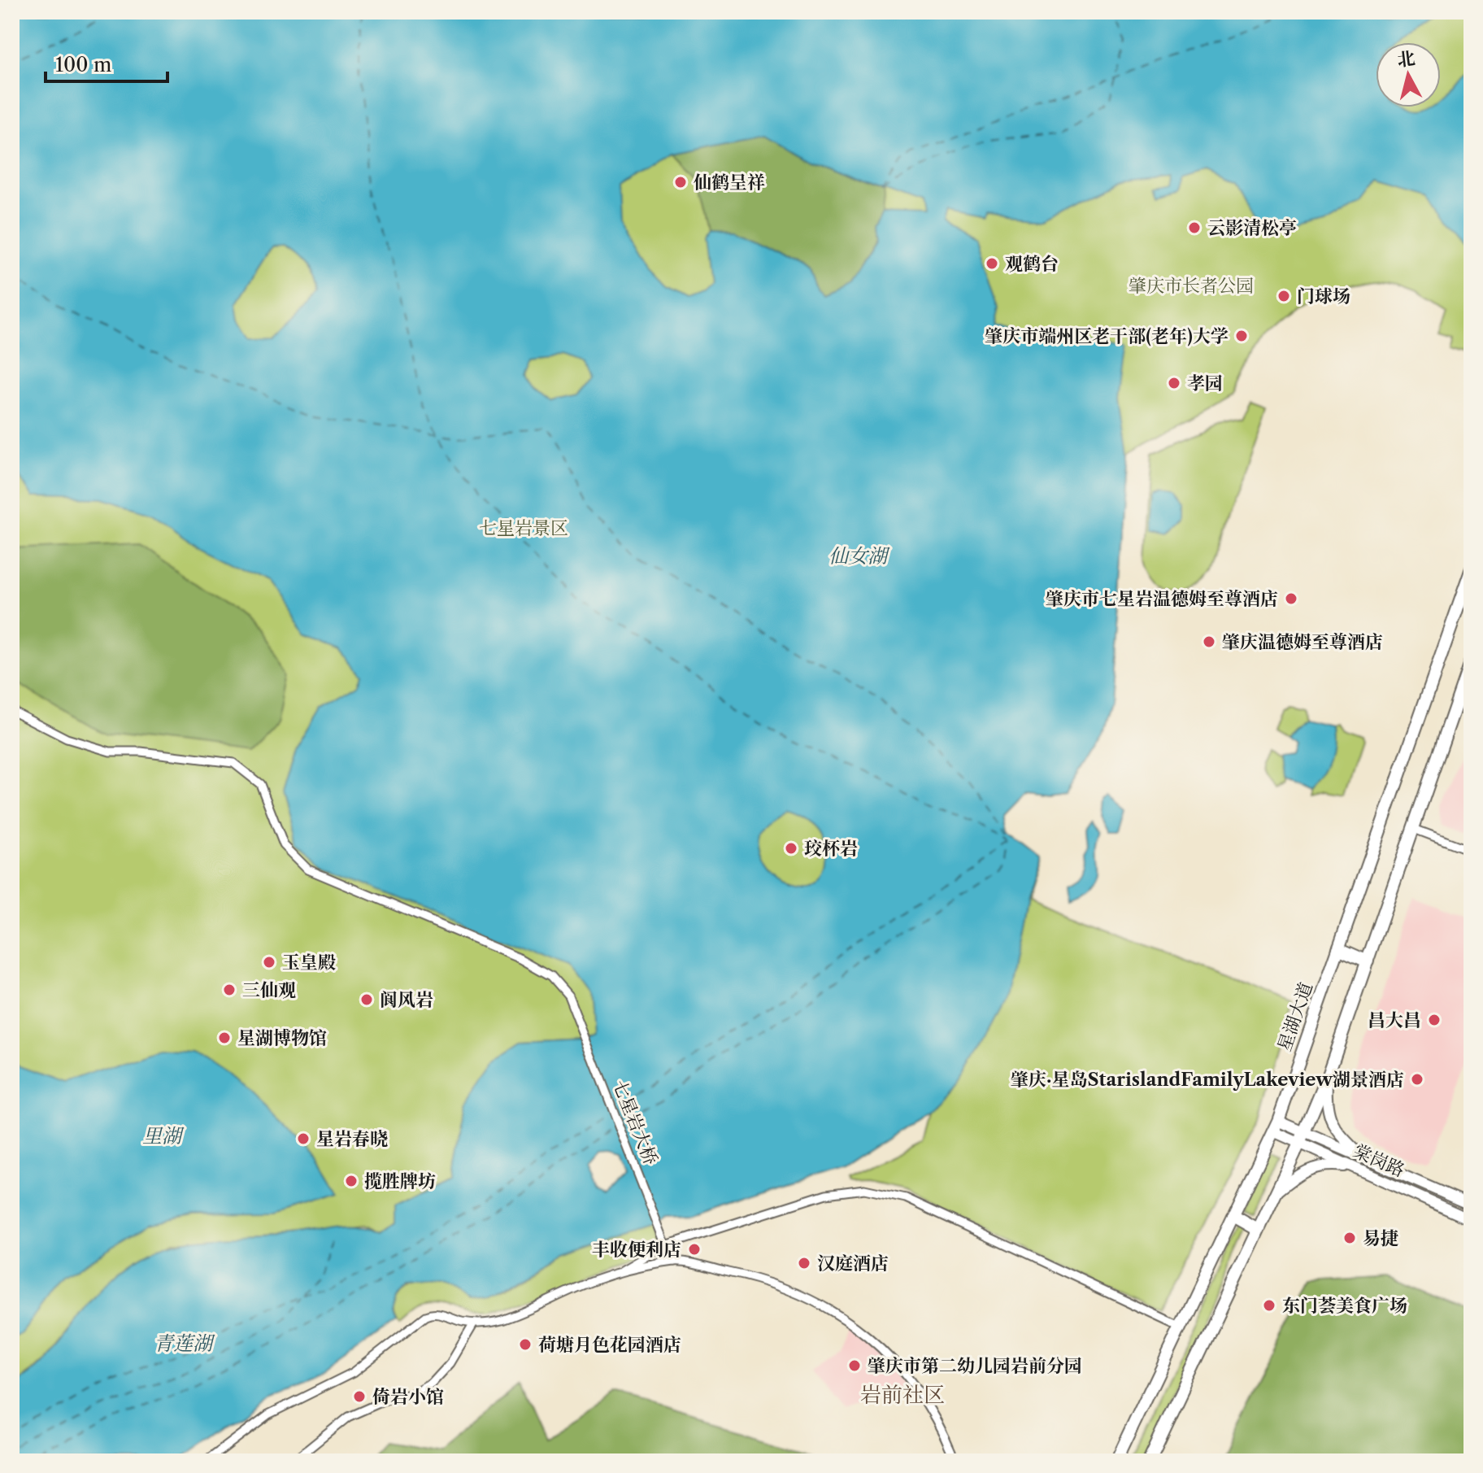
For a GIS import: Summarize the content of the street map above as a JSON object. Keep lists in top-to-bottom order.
{
  "streets": {
    "main road": ["星湖大道", "棠岗路"],
    "street": ["七星岩大桥"]
  },
  "crossings": [
    ["星湖大道", "棠岗路"]
  ],
  "districts": ["岩前社区"],
  "water": ["仙女湖", "里湖", "青莲湖"],
  "parks": ["肇庆市长者公园", "七星岩景区"],
  "places": [
    "仙鹤呈祥",
    "云影清松亭",
    "观鹤台",
    "门球场",
    "肇庆市端州区老干部(老年)大学",
    "孝园",
    "肇庆市七星岩温德姆至尊酒店",
    "肇庆温德姆至尊酒店",
    "珓杯岩",
    "玉皇殿",
    "三仙观",
    "阆风岩",
    "昌大昌",
    "星湖博物馆",
    "肇庆·星岛StarislandFamilyLakeview湖景酒店",
    "星岩春晓",
    "揽胜牌坊",
    "易捷",
    "丰收便利店",
    "汉庭酒店",
    "东门荟美食广场",
    "荷塘月色花园酒店",
    "肇庆市第二幼儿园岩前分园",
    "倚岩小馆"
  ],
  "scale_bar": "100 m",
  "north": "top"
}
